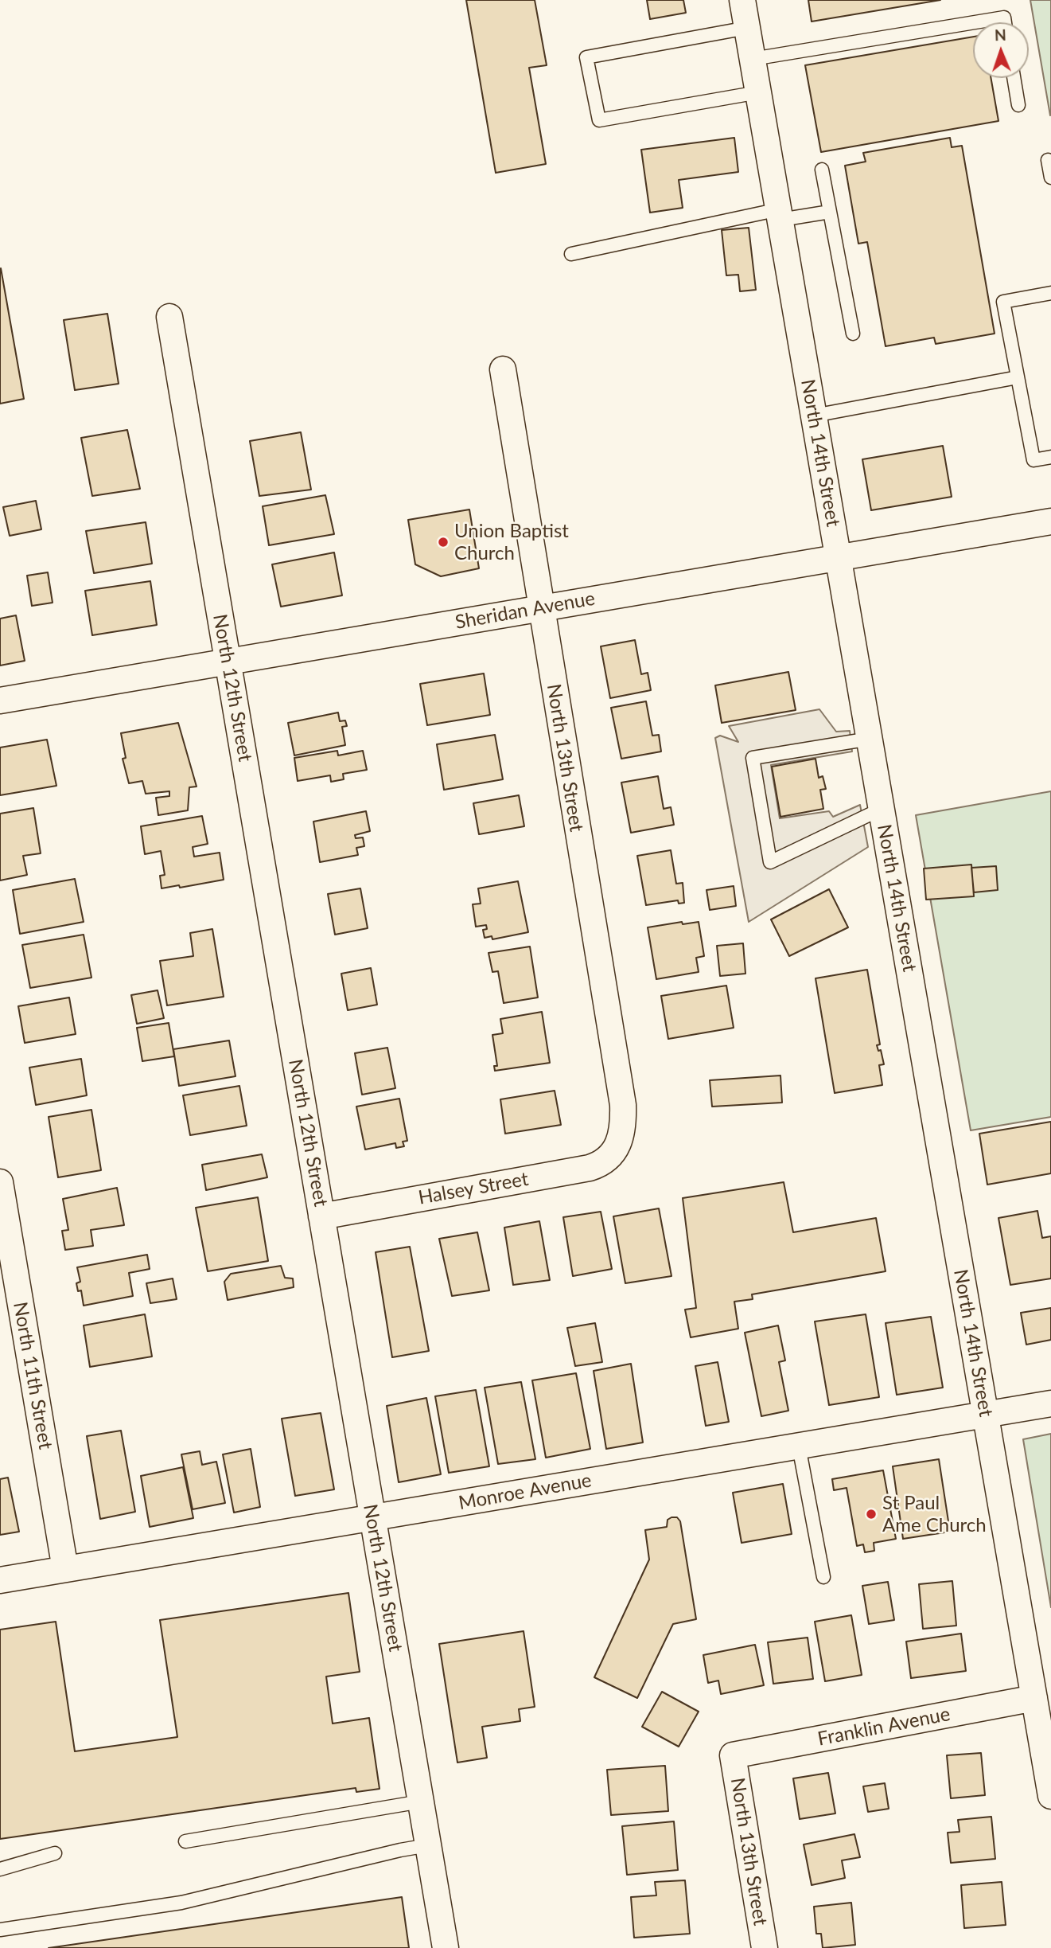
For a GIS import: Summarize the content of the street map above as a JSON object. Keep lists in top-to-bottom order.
{
  "streets": {
    "street": [
      "North 14th Street",
      "Sheridan Avenue",
      "North 12th Street",
      "North 13th Street",
      "Halsey Street",
      "North 11th Street",
      "Monroe Avenue",
      "Franklin Avenue"
    ]
  },
  "crossings": [
    ["North 14th Street", "Sheridan Avenue"],
    ["North 14th Street", "Monroe Avenue"],
    ["North 14th Street", "Franklin Avenue"],
    ["Sheridan Avenue", "North 12th Street"],
    ["Sheridan Avenue", "North 13th Street"],
    ["North 12th Street", "Halsey Street"],
    ["North 12th Street", "Monroe Avenue"],
    ["North 13th Street", "Halsey Street"],
    ["North 13th Street", "Franklin Avenue"],
    ["North 11th Street", "Monroe Avenue"]
  ],
  "places": ["Union Baptist Church", "St Paul Ame Church"],
  "north": "top"
}
